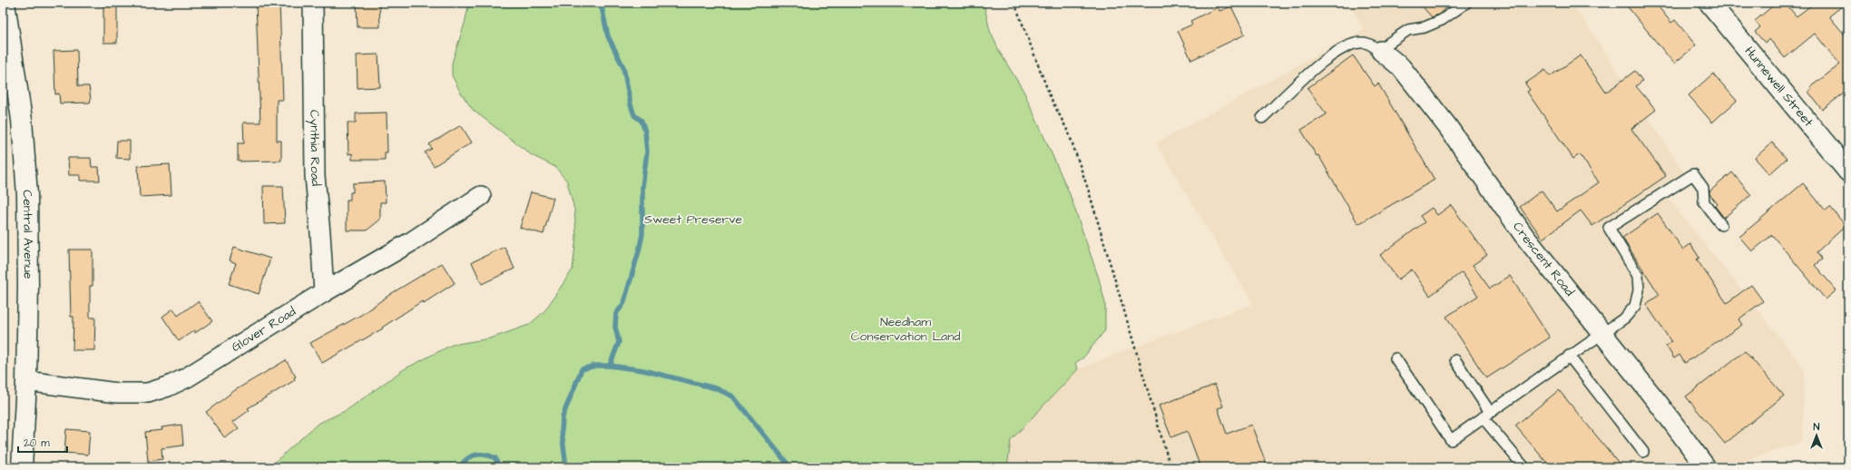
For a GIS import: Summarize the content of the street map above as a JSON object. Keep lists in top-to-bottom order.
{
  "streets": {
    "main road": ["Hunnewell Street", "Central Avenue"],
    "street": ["Cynthia Road", "Crescent Road", "Glover Road"]
  },
  "crossings": [
    ["Cynthia Road", "Glover Road"],
    ["Central Avenue", "Glover Road"]
  ],
  "parks": ["Sweet Preserve", "Needham Conservation Land"],
  "scale_bar": "20 m",
  "north": "top"
}
